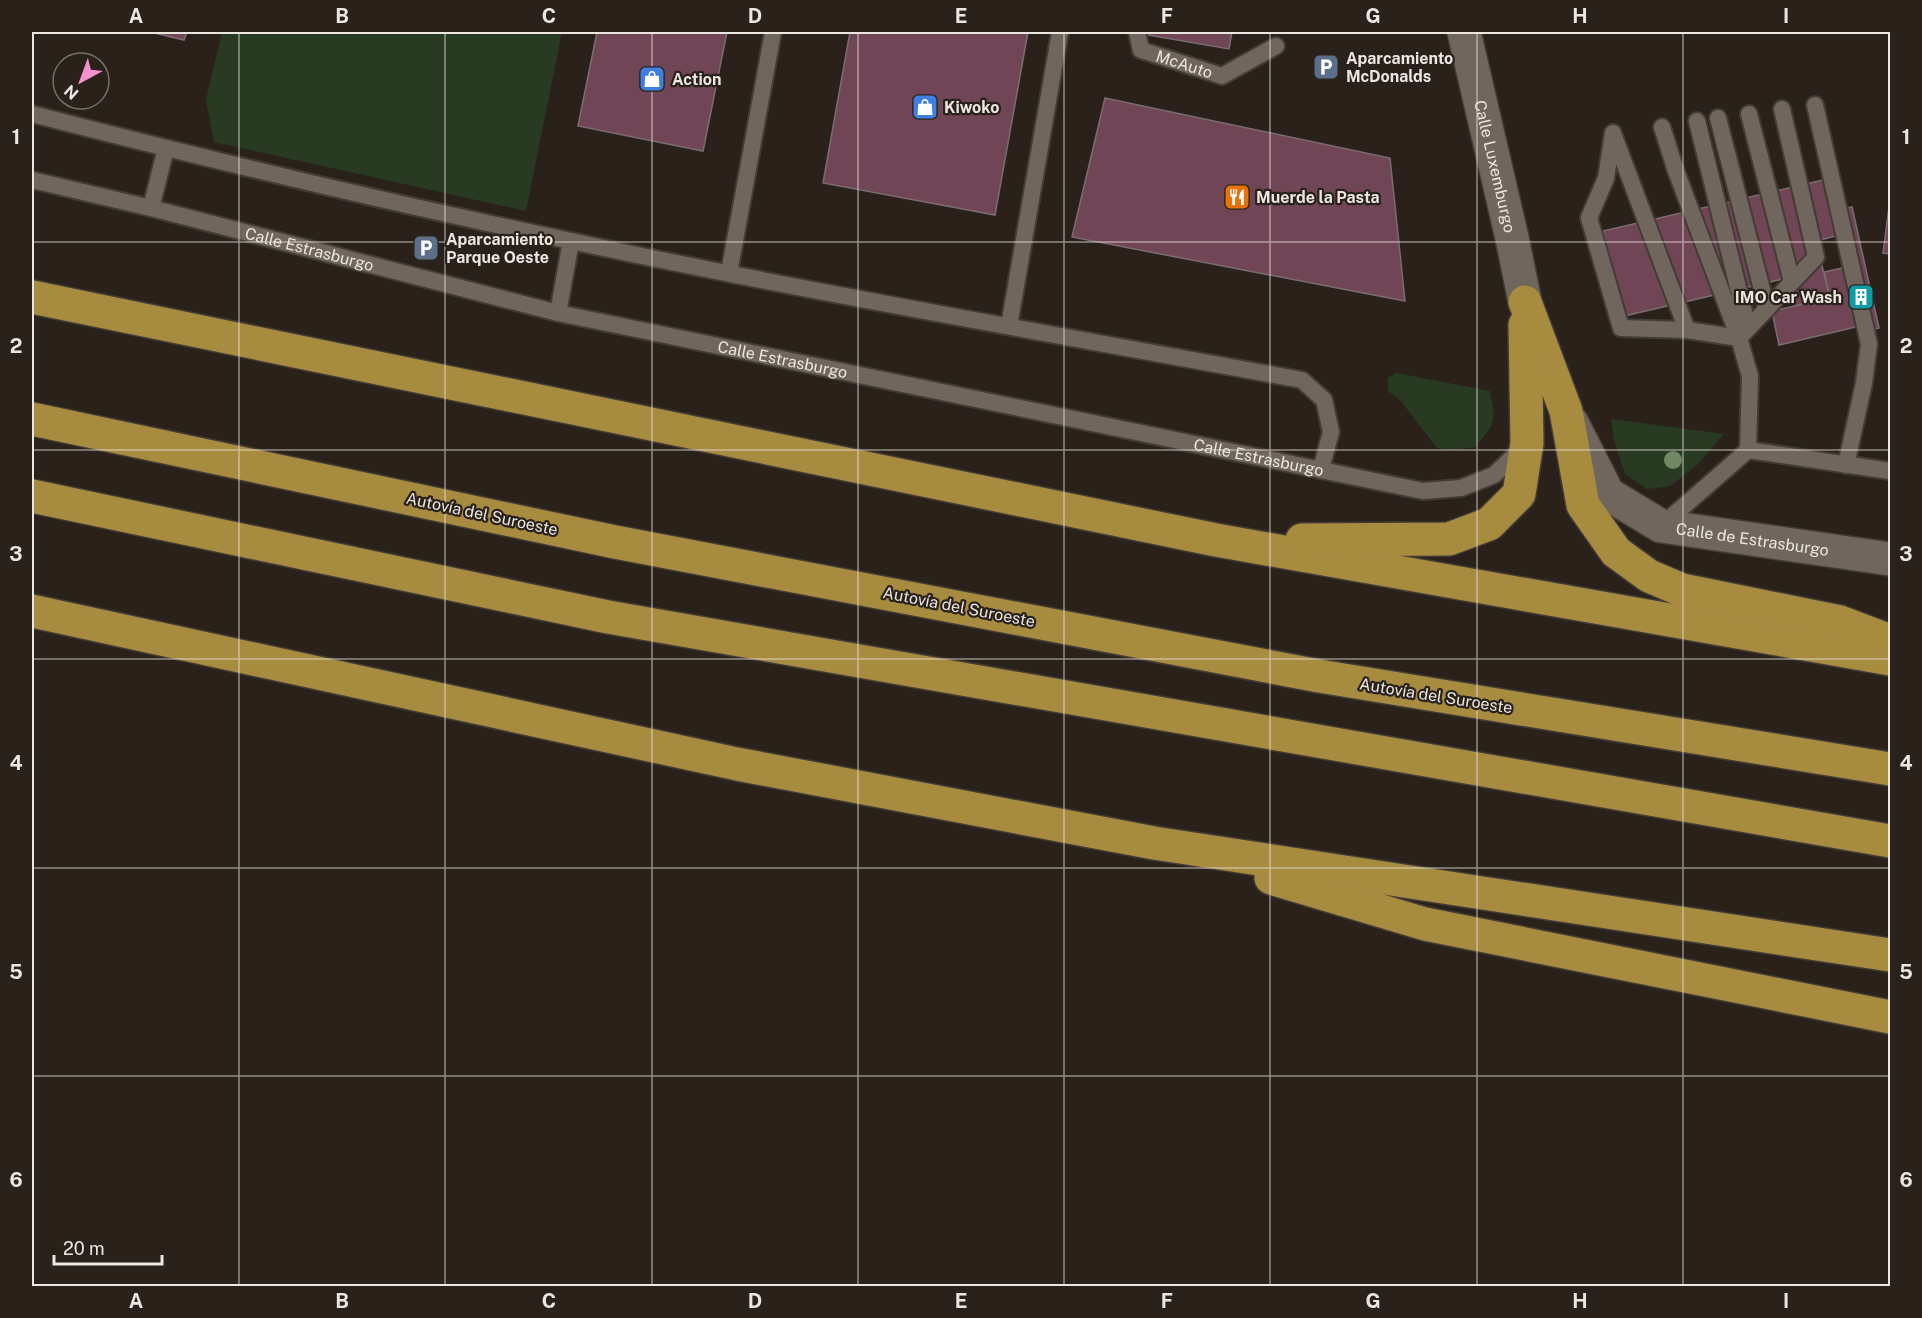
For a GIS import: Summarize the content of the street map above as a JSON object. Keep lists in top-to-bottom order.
{
  "streets": {
    "highway": ["Autovía del Suroeste"],
    "street": ["Calle Luxemburgo", "Calle de Estrasburgo"],
    "lane": ["McAuto", "Calle Estrasburgo"]
  },
  "places": {
    "parking": ["Aparcamiento McDonalds", "Aparcamiento Parque Oeste"],
    "shop": ["Action", "Kiwoko"],
    "restaurant": ["Muerde la Pasta"],
    "building": ["IMO Car Wash"]
  },
  "scale_bar": "20 m",
  "north": "bottom left",
  "grid": {
    "columns": [
      "A",
      "B",
      "C",
      "D",
      "E",
      "F",
      "G",
      "H",
      "I"
    ],
    "rows": [
      "1",
      "2",
      "3",
      "4",
      "5",
      "6"
    ]
  }
}
